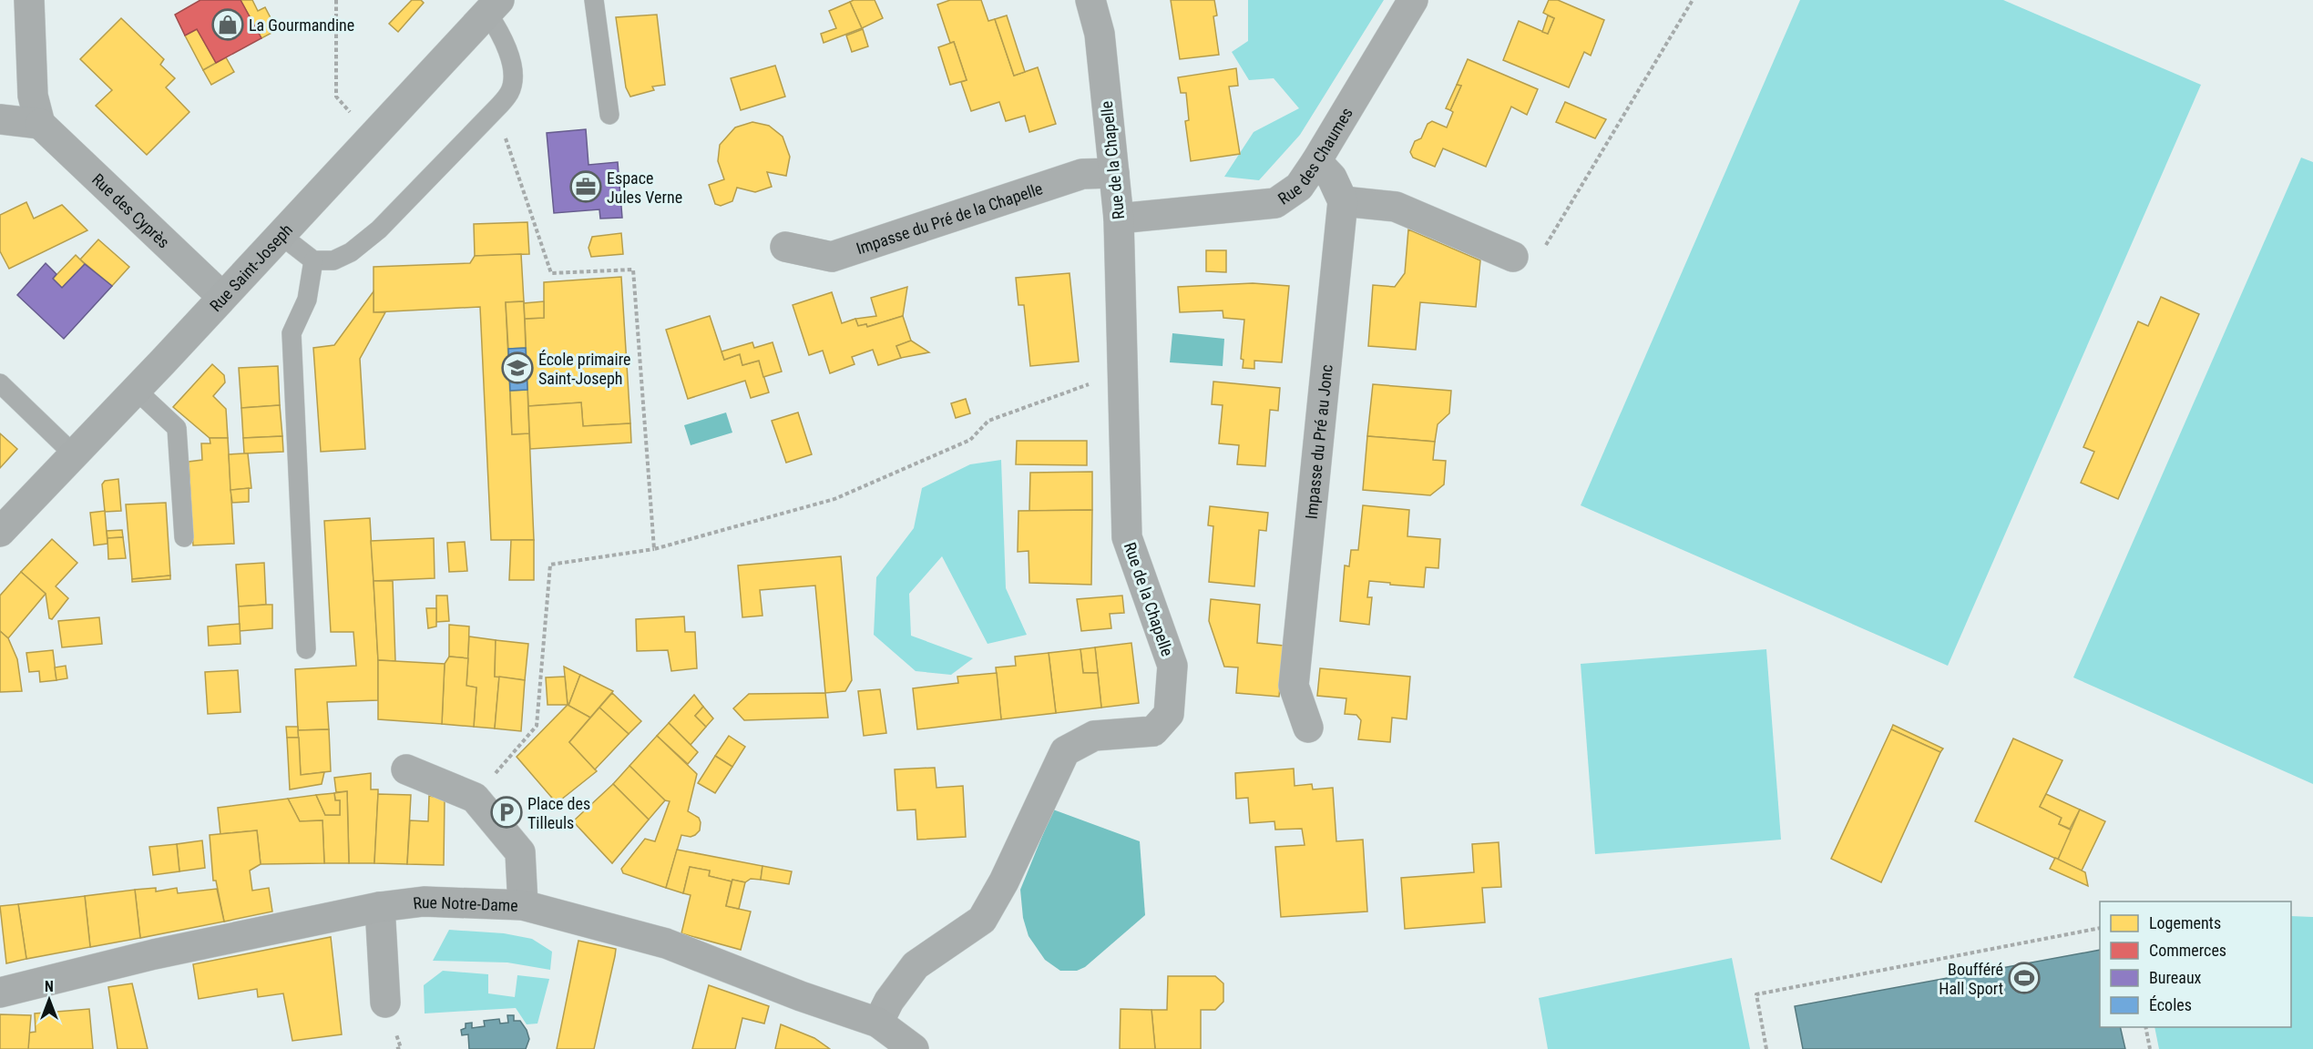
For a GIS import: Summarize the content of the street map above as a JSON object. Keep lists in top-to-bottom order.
{
  "streets": {
    "street": [
      "Rue des Chaumes",
      "Rue de la Chapelle",
      "Rue des Cyprès",
      "Impasse du Pré de la Chapelle",
      "Rue Saint-Joseph",
      "Impasse du Pré au Jonc",
      "Rue Notre-Dame"
    ]
  },
  "crossings": [
    ["Rue des Chaumes", "Rue de la Chapelle"],
    ["Rue de la Chapelle", "Impasse du Pré de la Chapelle"],
    ["Rue de la Chapelle", "Rue Notre-Dame"],
    ["Rue des Cyprès", "Rue Saint-Joseph"]
  ],
  "places": {
    "shop": ["La Gourmandine"],
    "office": ["Espace Jules Verne"],
    "school or university": ["École primaire Saint-Joseph"],
    "parking": ["Place des Tilleuls"],
    "sports": ["Boufféré Hall Sport"]
  },
  "legend": [
    "Logements",
    "Commerces",
    "Bureaux",
    "Écoles"
  ],
  "north": "top"
}
